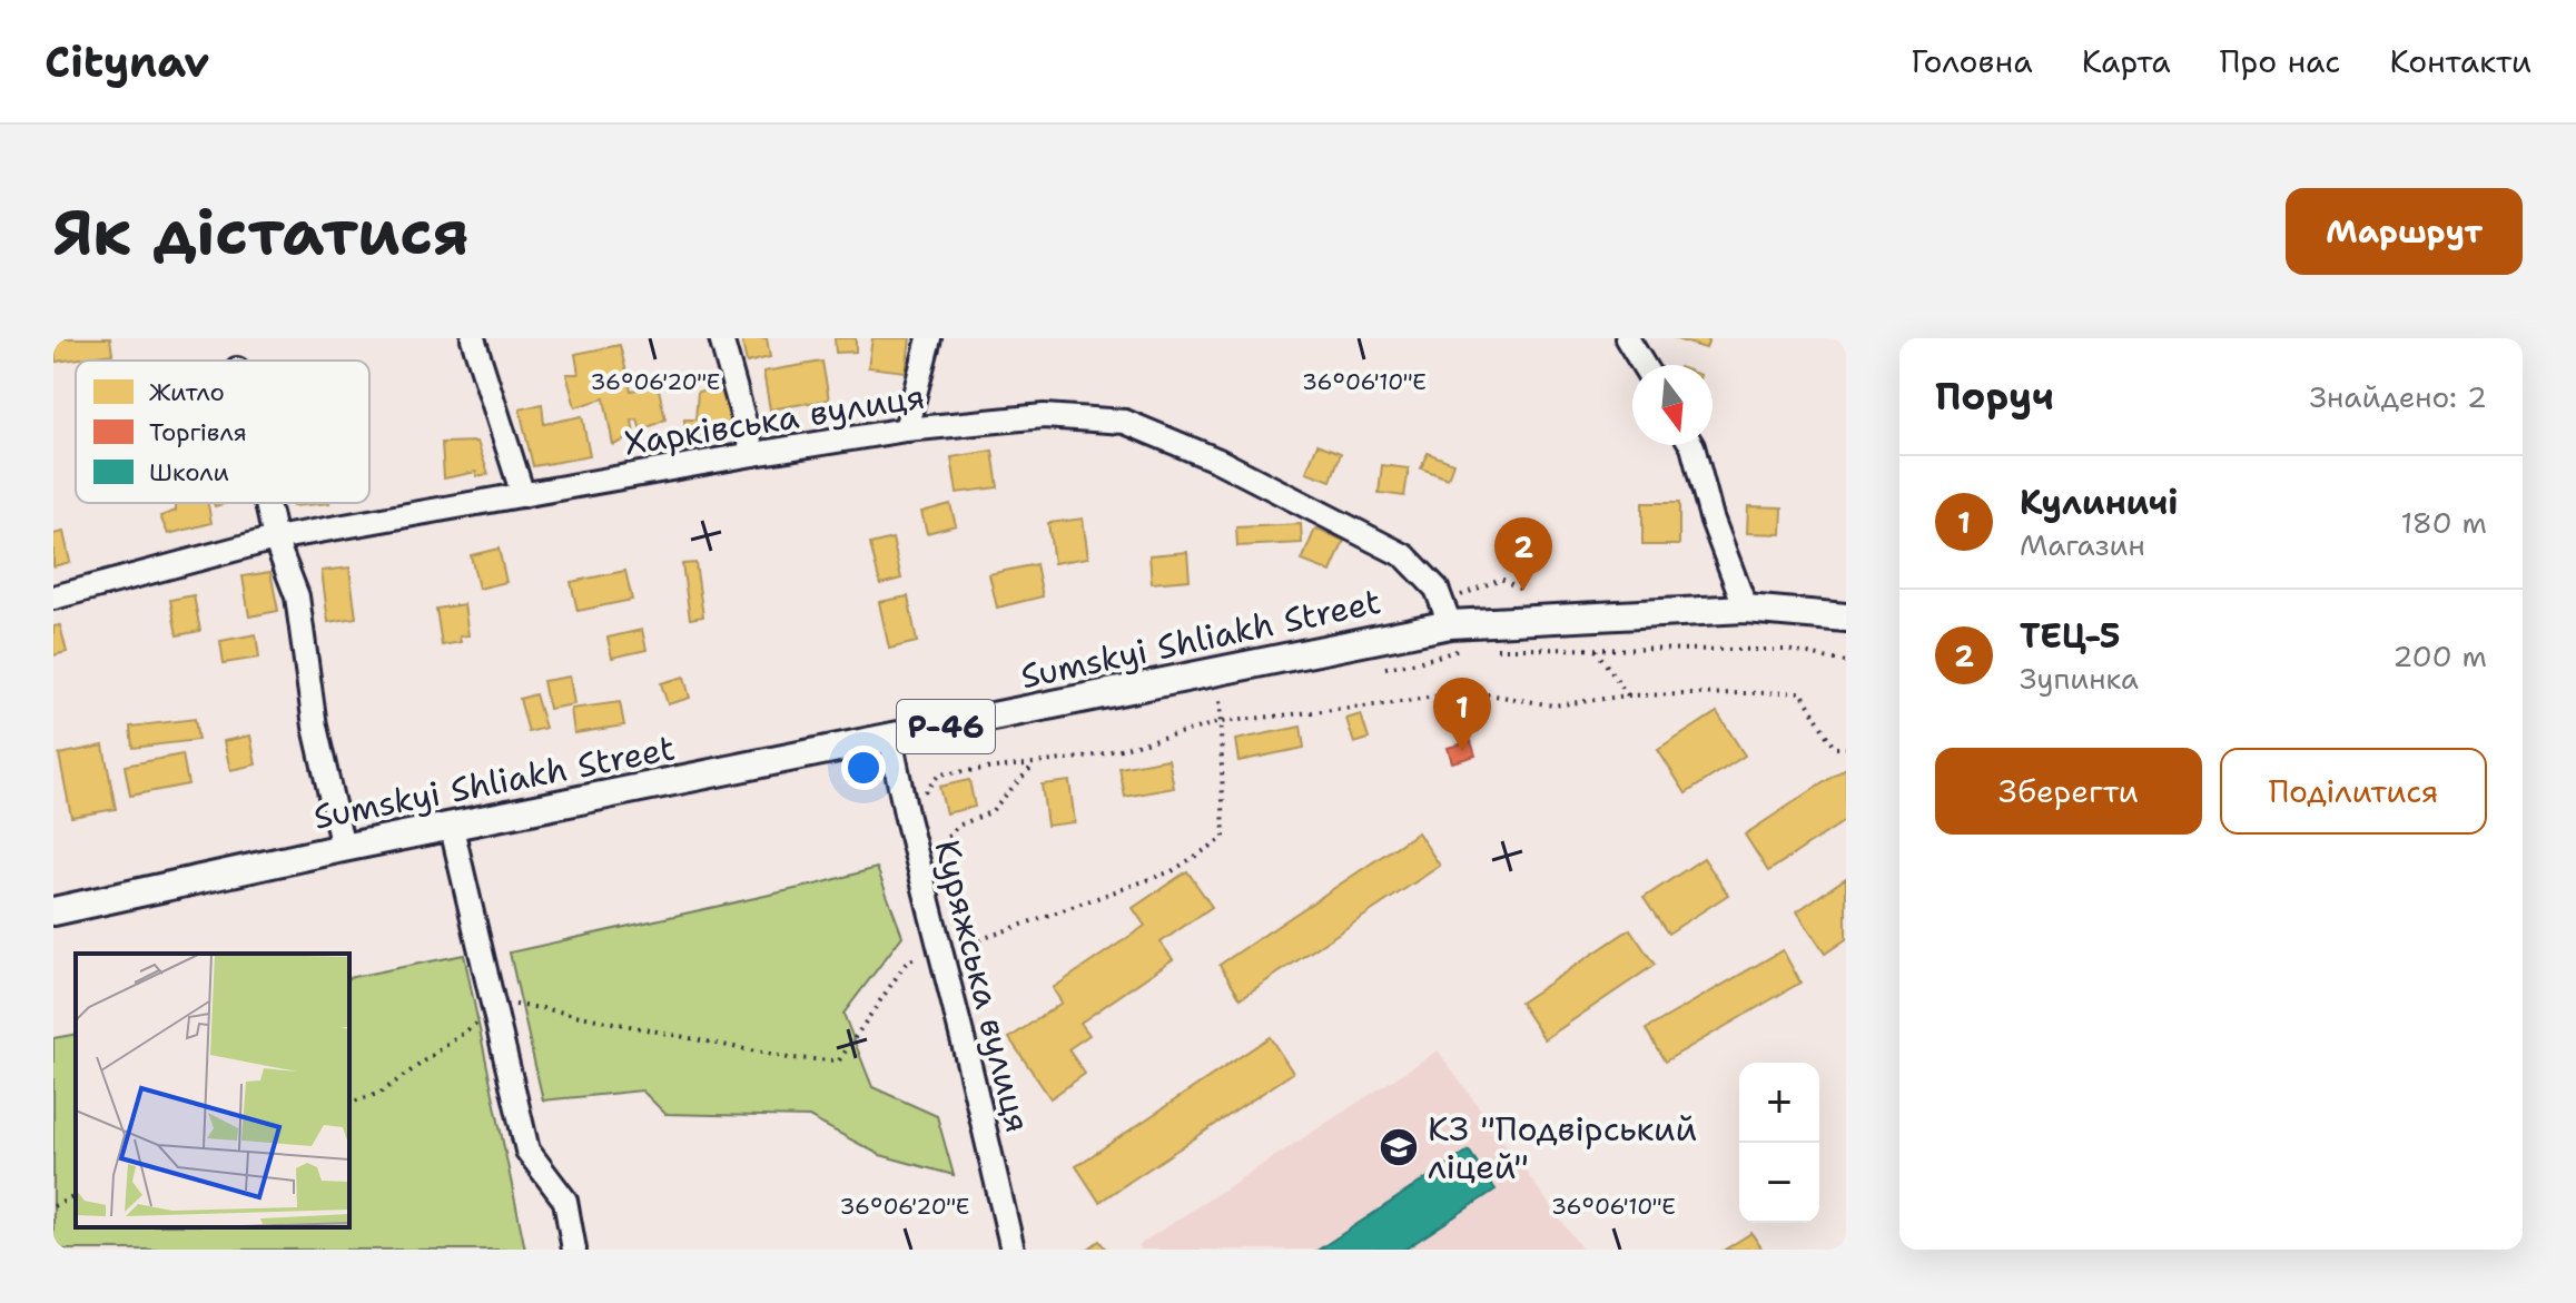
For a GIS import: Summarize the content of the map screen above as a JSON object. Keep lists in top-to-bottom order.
{
  "streets": {
    "main road": ["Sumskyi Shliakh Street", "Р-46"],
    "street": ["Харківська вулиця", "Куряжська вулиця"]
  },
  "crossings": [
    ["Харківська вулиця", "Sumskyi Shliakh Street"],
    ["Sumskyi Shliakh Street", "Куряжська вулиця"]
  ],
  "places": {
    "school or university": ["КЗ \"Подвірський ліцей\""]
  },
  "legend": ["Житло", "Торгівля", "Школи"],
  "north": "bottom",
  "page": {
    "header": "Citynav",
    "nav": [
      "Головна",
      "Карта",
      "Про нас",
      "Контакти"
    ],
    "buttons": [
      "Маршрут",
      ["Зберегти", "Поділитися"]
    ],
    "title": "Як дістатися",
    "heading": ["Поруч", "Знайдено: 2"],
    "list": [
      {
        "mark": "1",
        "name": "Кулиничі",
        "note": "Магазин",
        "value": "180 m"
      },
      {
        "mark": "2",
        "name": "ТЕЦ-5",
        "note": "Зупинка",
        "value": "200 m"
      }
    ],
    "pins": ["2", "1"],
    "map_buttons": ["+", "−"]
  },
  "coordinates": ["36°06'20\"E", "36°06'10\"E"]
}
